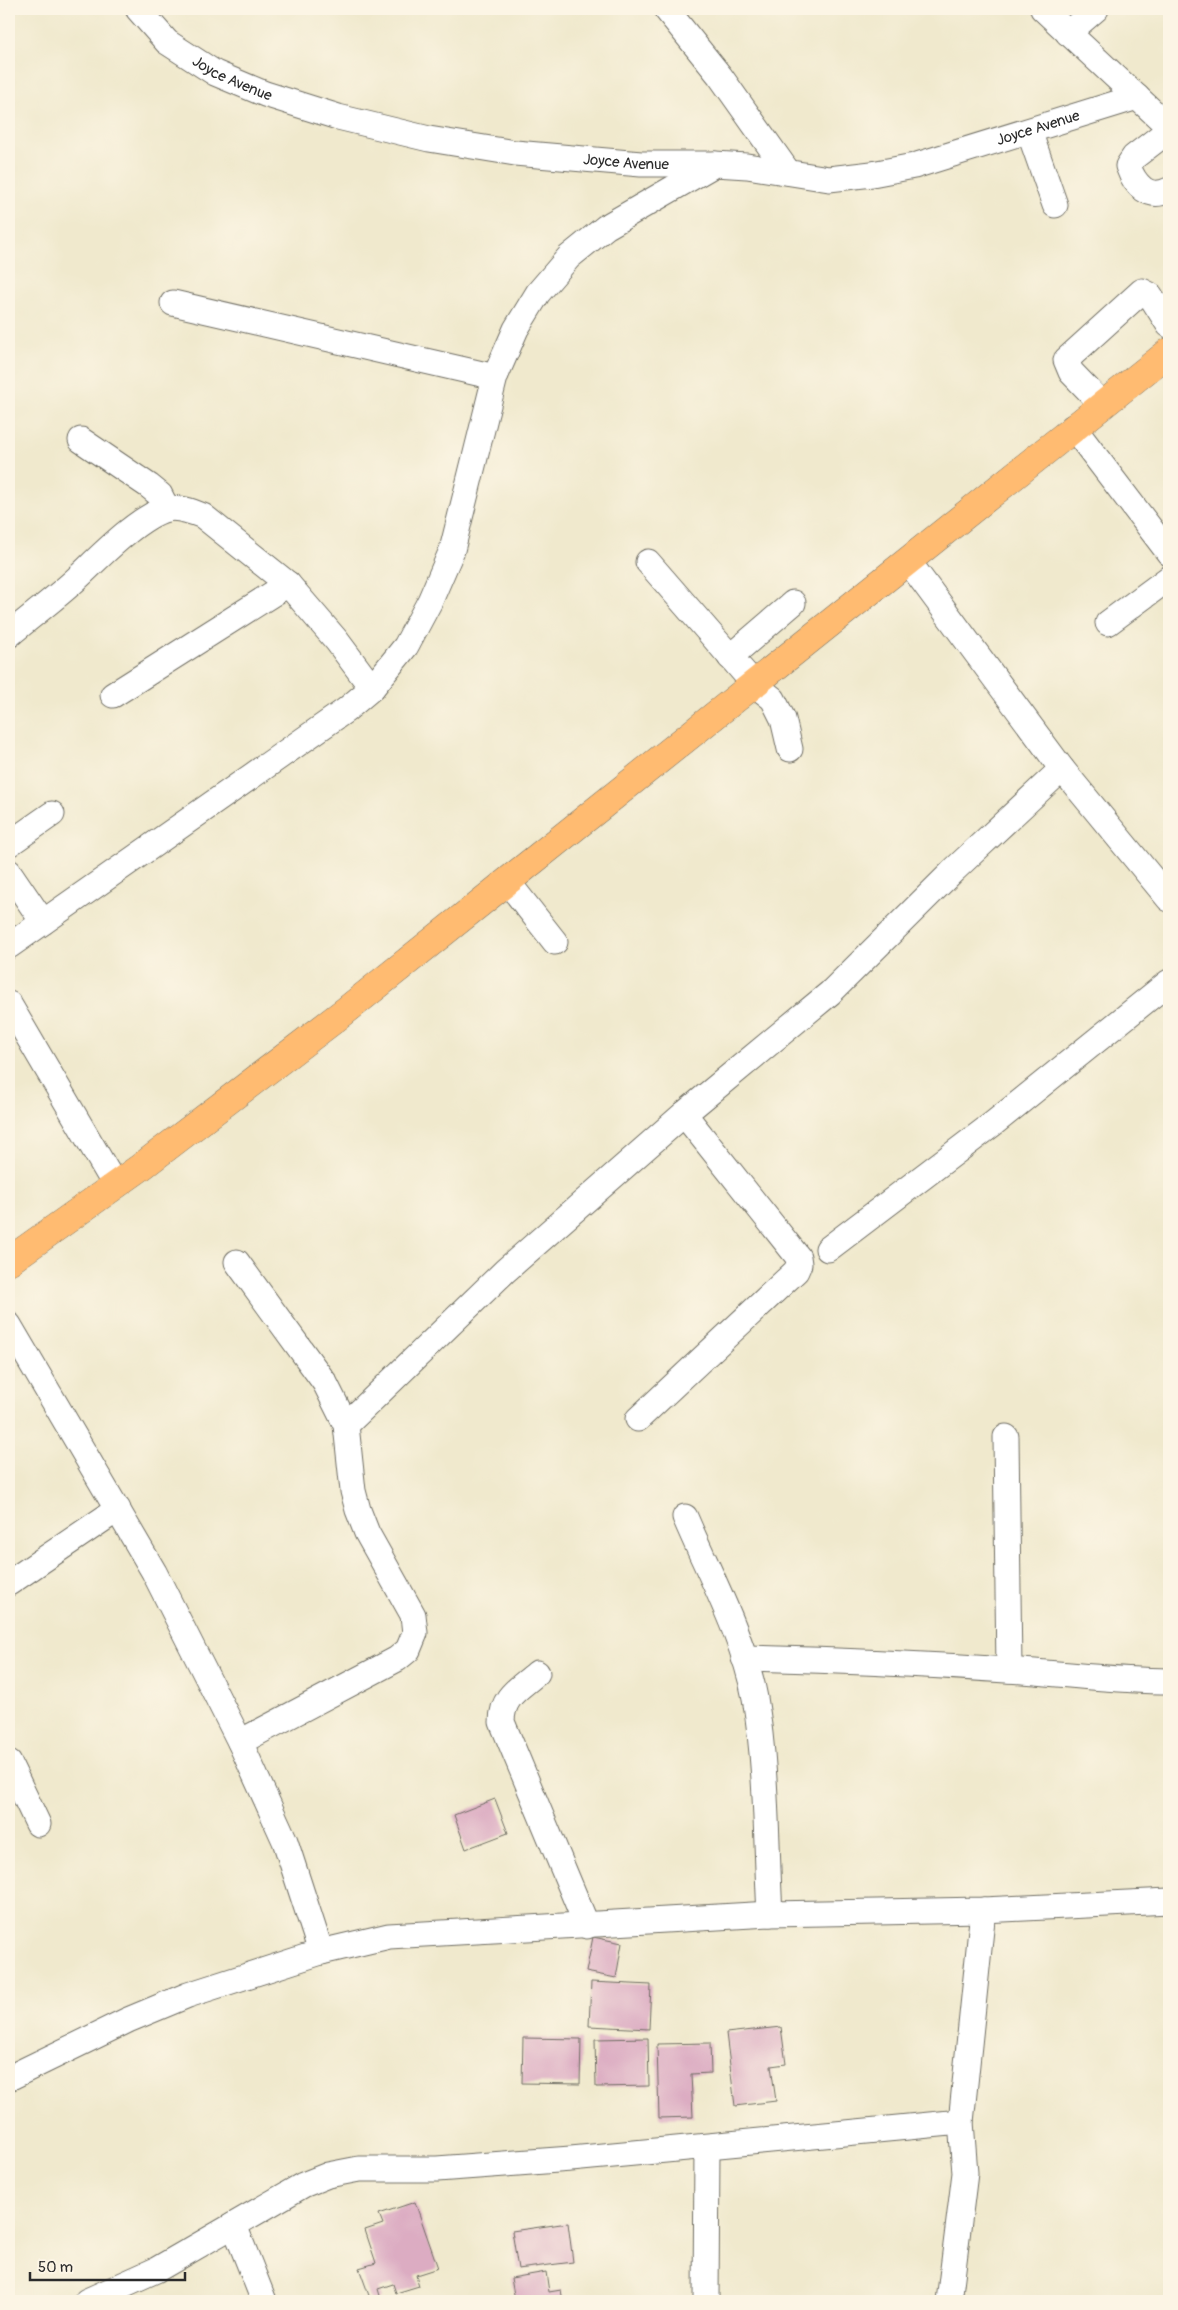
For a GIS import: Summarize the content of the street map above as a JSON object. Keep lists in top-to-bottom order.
{
  "streets": {
    "street": ["Joyce Avenue"]
  },
  "scale_bar": "50 m"
}
